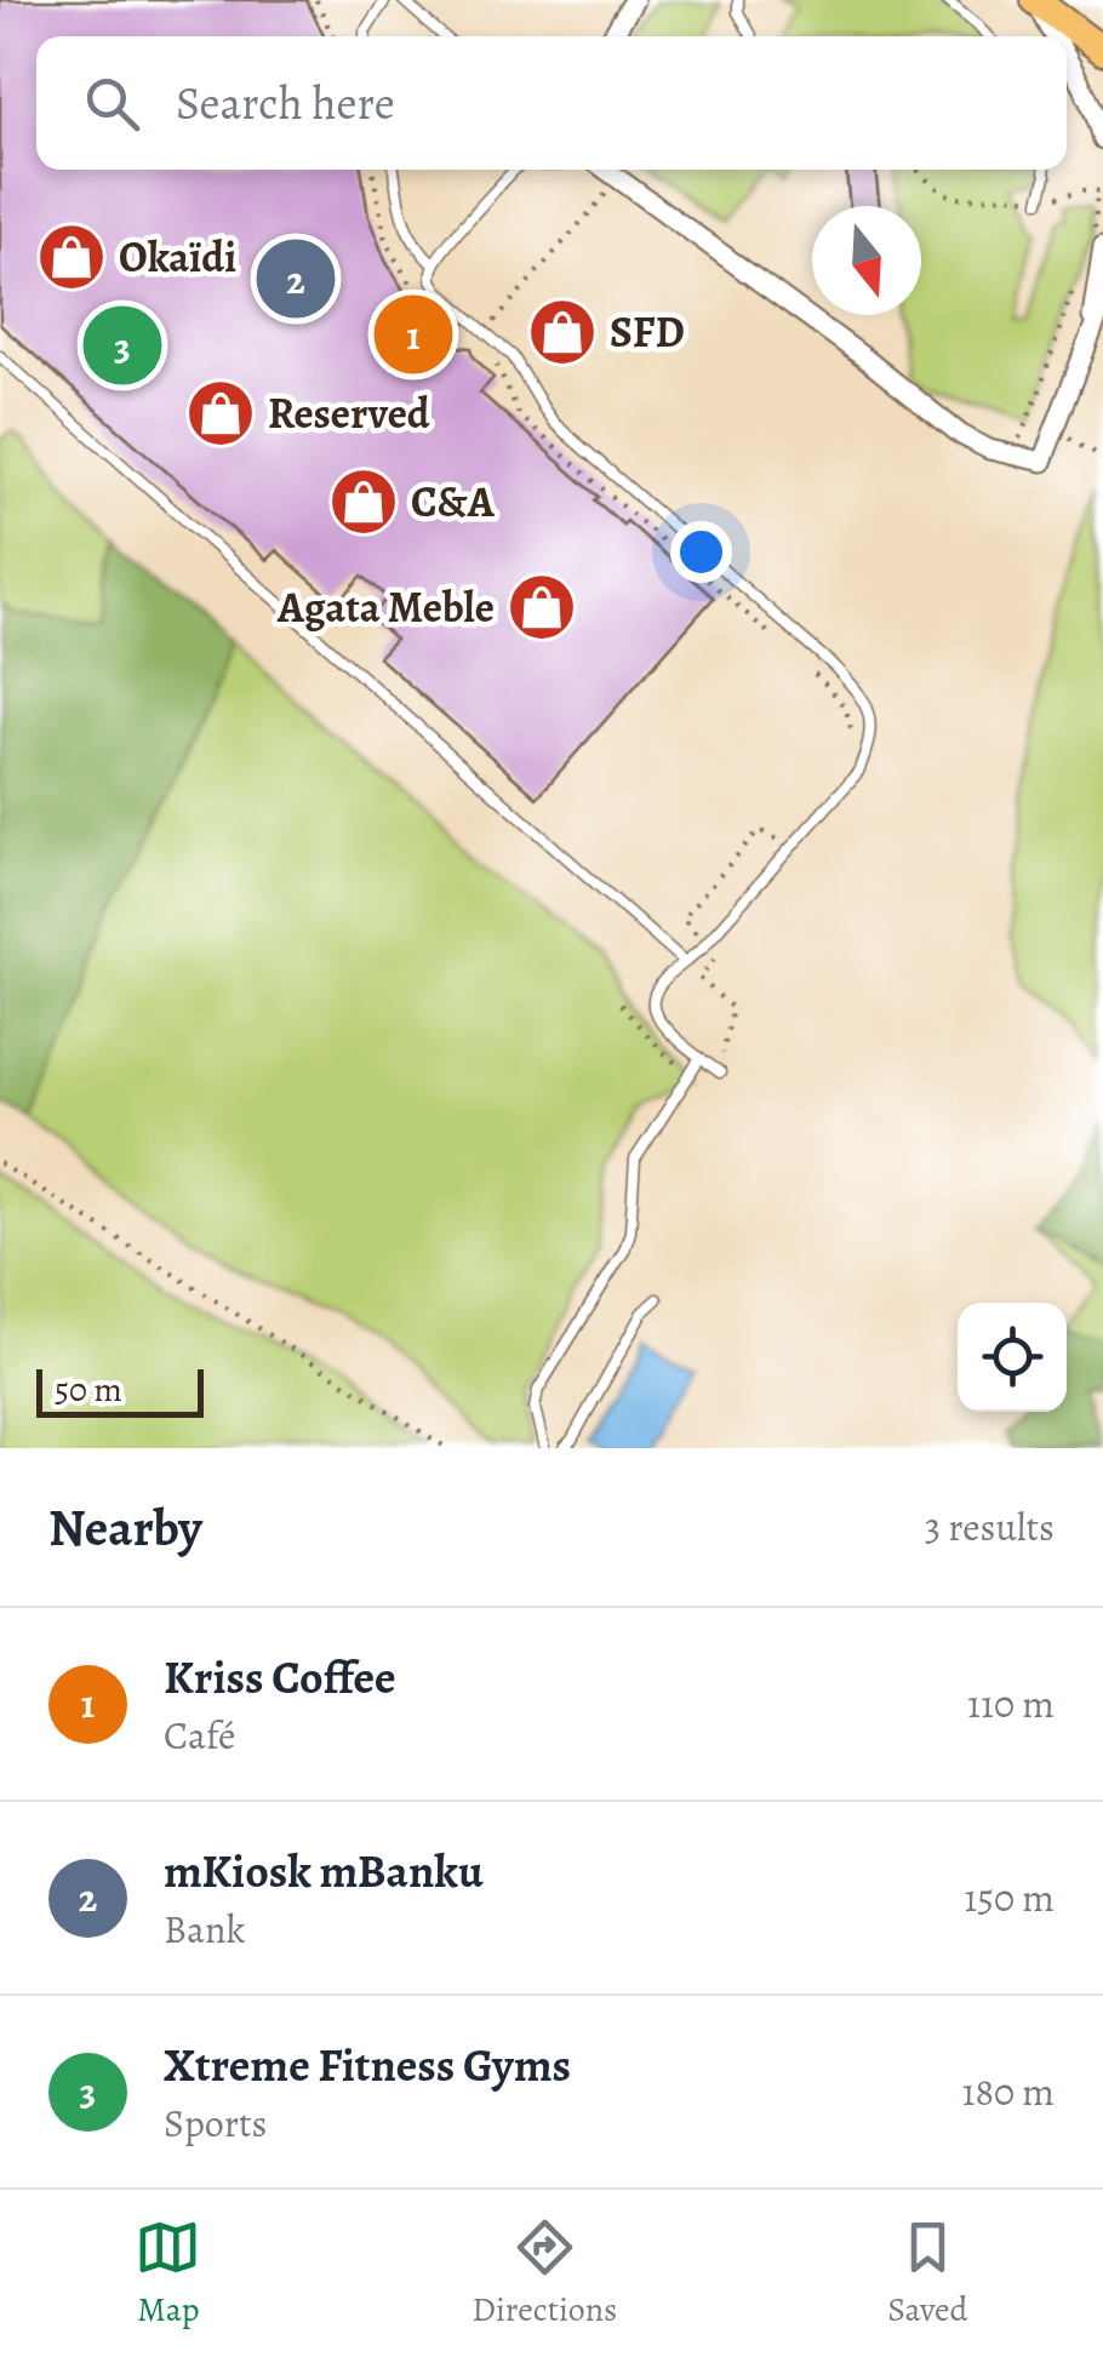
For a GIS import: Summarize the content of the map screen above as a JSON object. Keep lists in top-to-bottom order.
{
  "places": {
    "shop": [
      "Okaïdi",
      "SFD",
      "Reserved",
      "C&A",
      "Agata Meble"
    ]
  },
  "scale_bar": "50 m",
  "north": "bottom",
  "page": {
    "search": "Search here",
    "pins": ["2", "1", "3"],
    "scale": "50 m",
    "heading": ["Nearby", "3 results"],
    "list": [
      {
        "mark": "1",
        "name": "Kriss Coffee",
        "note": "Café",
        "value": "110 m"
      },
      {
        "mark": "2",
        "name": "mKiosk mBanku",
        "note": "Bank",
        "value": "150 m"
      },
      {
        "mark": "3",
        "name": "Xtreme Fitness Gyms",
        "note": "Sports",
        "value": "180 m"
      }
    ],
    "nav": ["Map", "Directions", "Saved"]
  }
}
